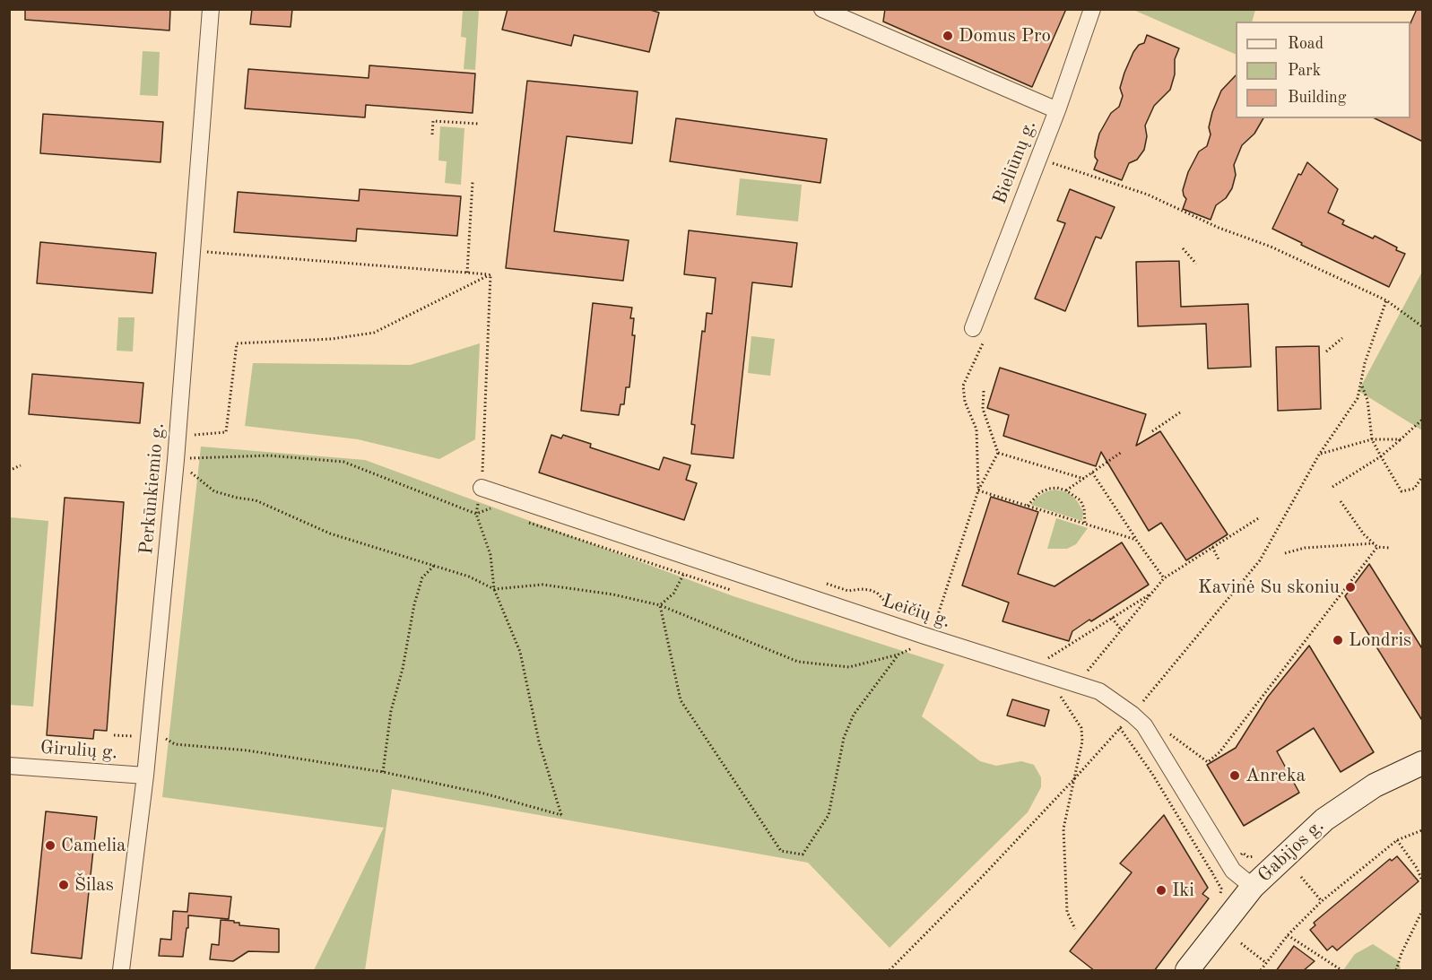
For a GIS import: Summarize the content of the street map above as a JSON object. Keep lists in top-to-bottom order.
{
  "streets": {
    "street": [
      "Bieliūnų g.",
      "Perkūnkiemio g.",
      "Leičių g.",
      "Girulių g.",
      "Gabijos g."
    ]
  },
  "crossings": [
    ["Perkūnkiemio g.", "Girulių g."],
    ["Leičių g.", "Gabijos g."]
  ],
  "places": [
    "Domus Pro",
    "Kavinė Su skoniu",
    "Londris",
    "Anreka",
    "Camelia",
    "Šilas",
    "Iki"
  ],
  "legend": ["Road", "Park", "Building"]
}
